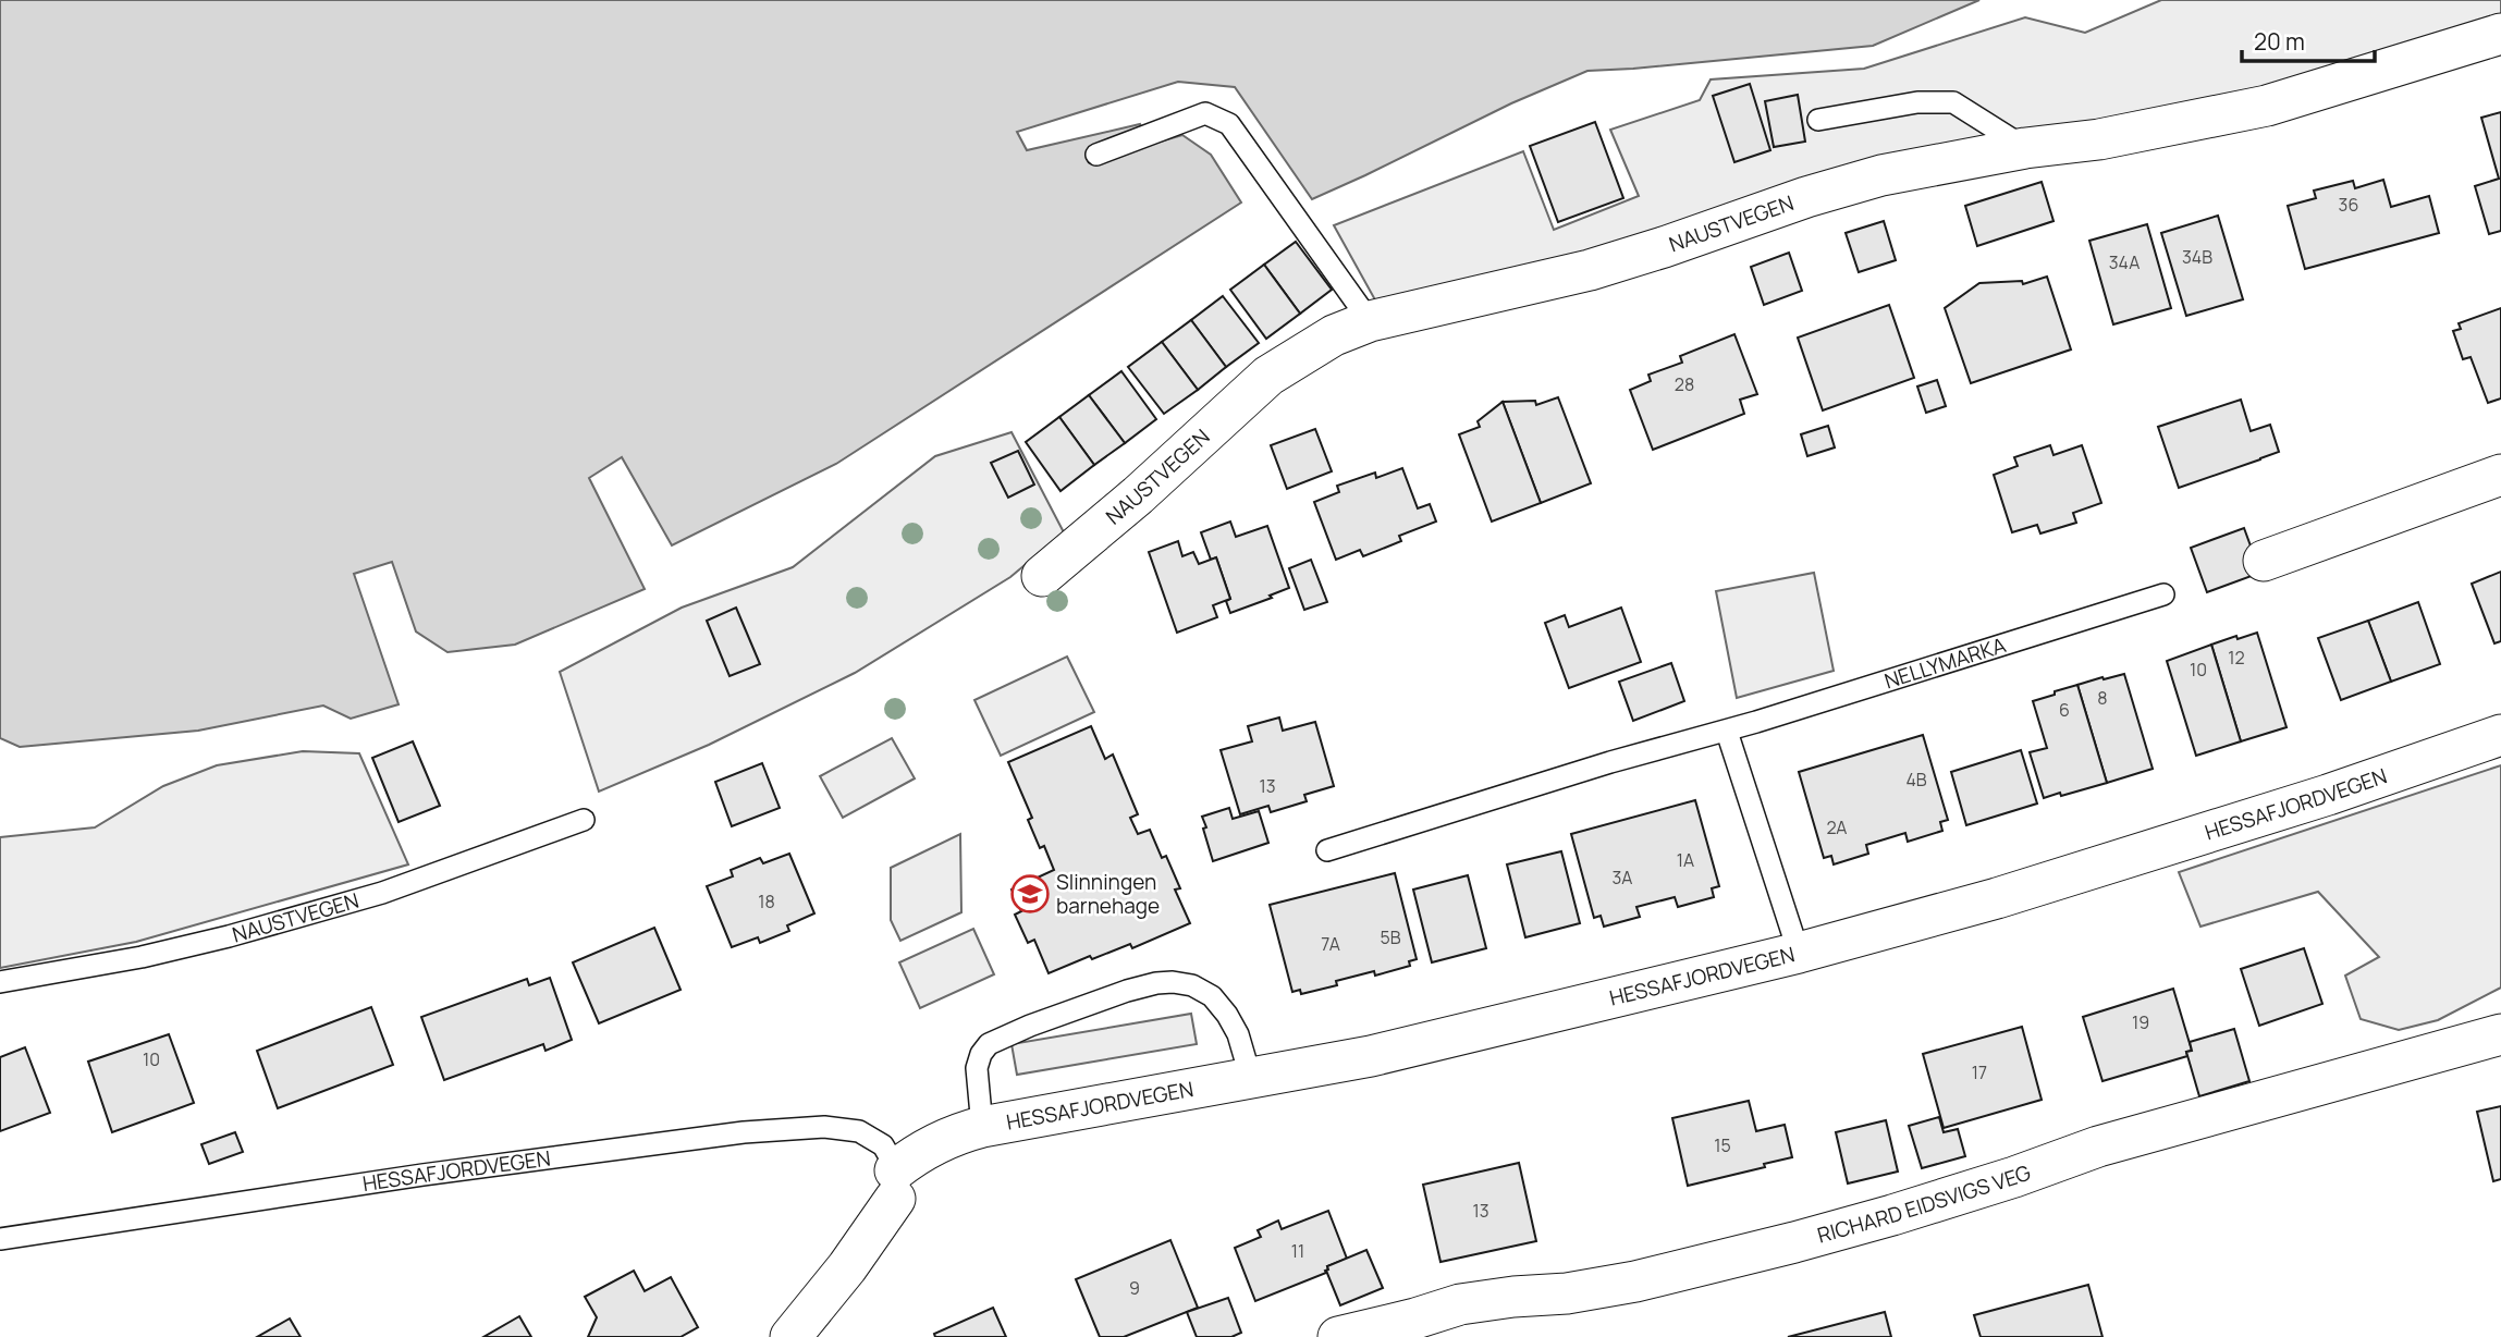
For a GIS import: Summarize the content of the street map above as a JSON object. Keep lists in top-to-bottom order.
{
  "streets": {
    "street": ["NAUSTVEGEN", "HESSAFJORDVEGEN", "RICHARD EIDSVIGS VEG"],
    "lane": ["NELLYMARKA"]
  },
  "places": {
    "school or university": ["Slinningen barnehage"]
  },
  "house_numbers": [
    "36",
    "34B",
    "34A",
    "28",
    "12",
    "10",
    "8",
    "6",
    "4B",
    "13",
    "2A",
    "1A",
    "3A",
    "18",
    "5B",
    "7A",
    "19",
    "10",
    "17",
    "15",
    "13",
    "11",
    "9"
  ],
  "scale_bar": "20 m"
}
